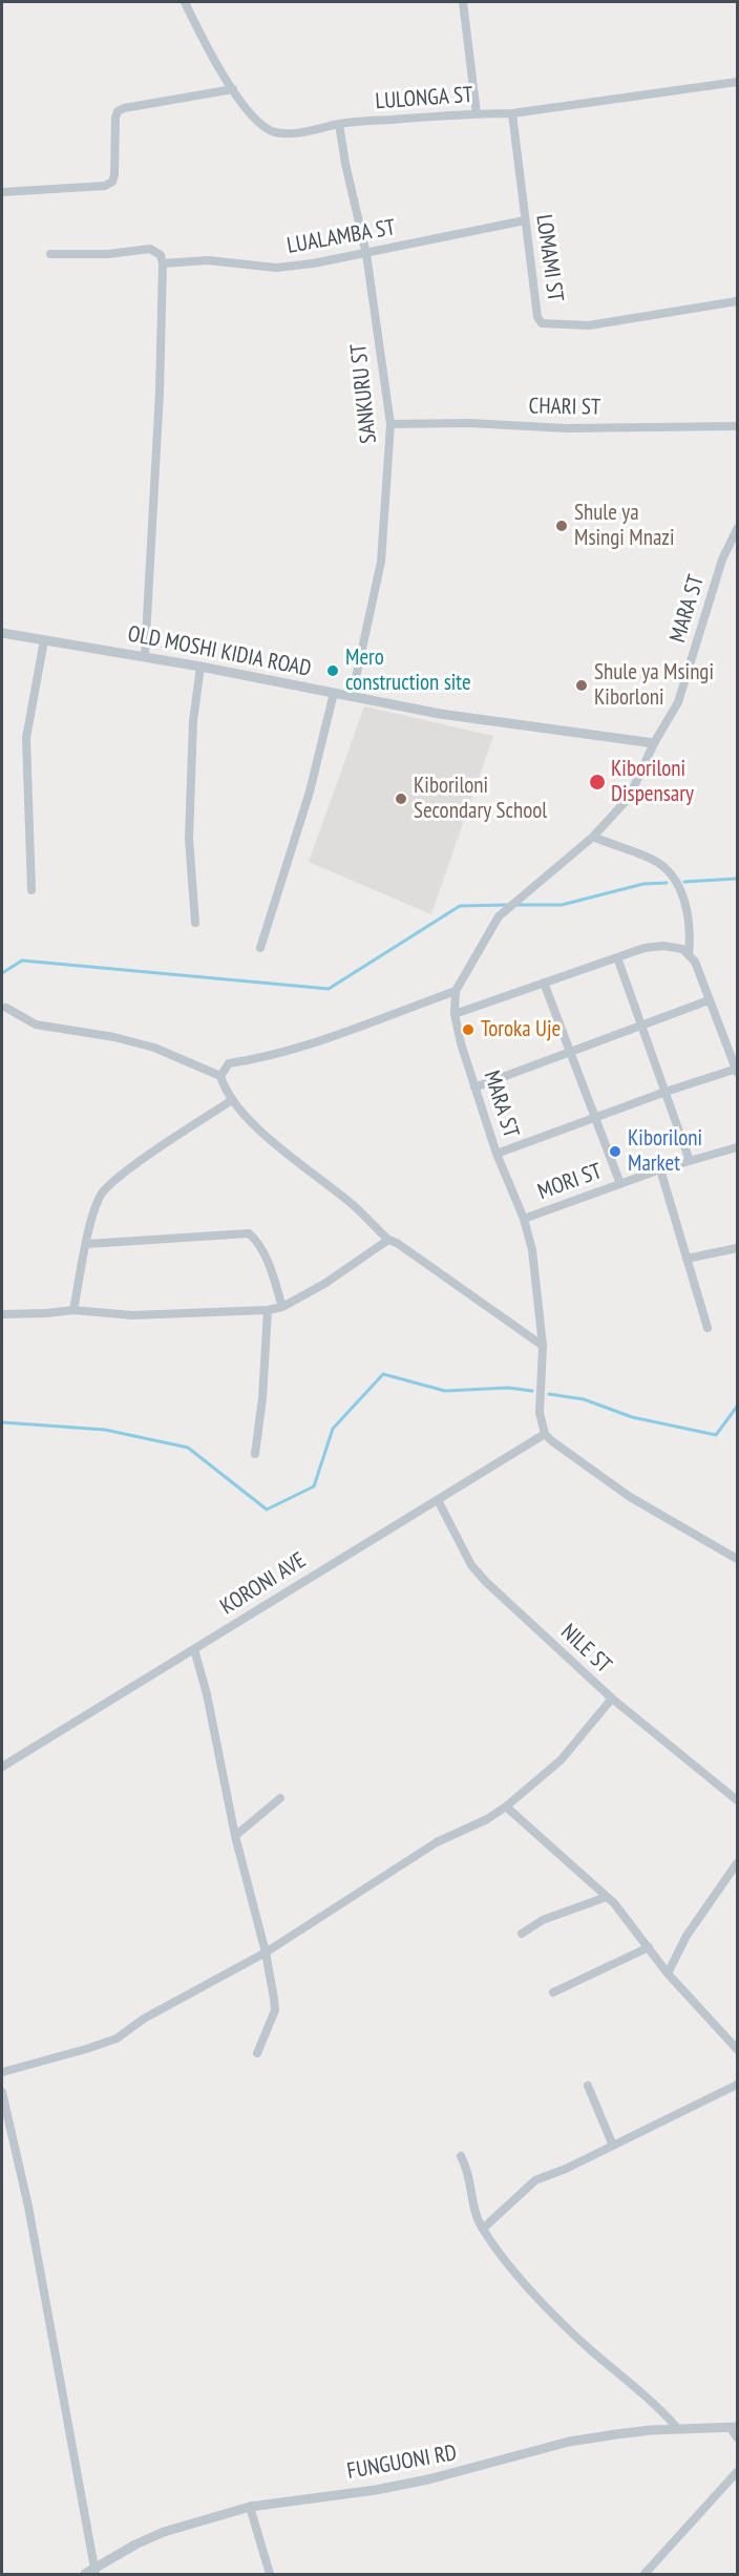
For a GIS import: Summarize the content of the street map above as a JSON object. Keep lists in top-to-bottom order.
{
  "streets": {
    "street": [
      "LULONGA ST",
      "LUALAMBA ST",
      "LOMAMI ST",
      "SANKURU ST",
      "CHARI ST",
      "MARA ST",
      "OLD MOSHI KIDIA ROAD",
      "MORI ST",
      "KORONI AVE",
      "NILE ST",
      "FUNGUONI RD"
    ]
  },
  "crossings": [
    ["LULONGA ST", "LOMAMI ST"],
    ["LULONGA ST", "SANKURU ST"],
    ["LUALAMBA ST", "LOMAMI ST"],
    ["LUALAMBA ST", "SANKURU ST"],
    ["SANKURU ST", "CHARI ST"],
    ["SANKURU ST", "OLD MOSHI KIDIA ROAD"],
    ["MARA ST", "OLD MOSHI KIDIA ROAD"],
    ["MARA ST", "MORI ST"],
    ["MARA ST", "KORONI AVE"],
    ["KORONI AVE", "NILE ST"]
  ],
  "places": [
    "Shule ya Msingi Mnazi",
    "Mero construction site",
    "Shule ya Msingi Kiborloni",
    "Kiboriloni Dispensary",
    "Kiboriloni Secondary School",
    "Toroka Uje",
    "Kiboriloni Market"
  ]
}
